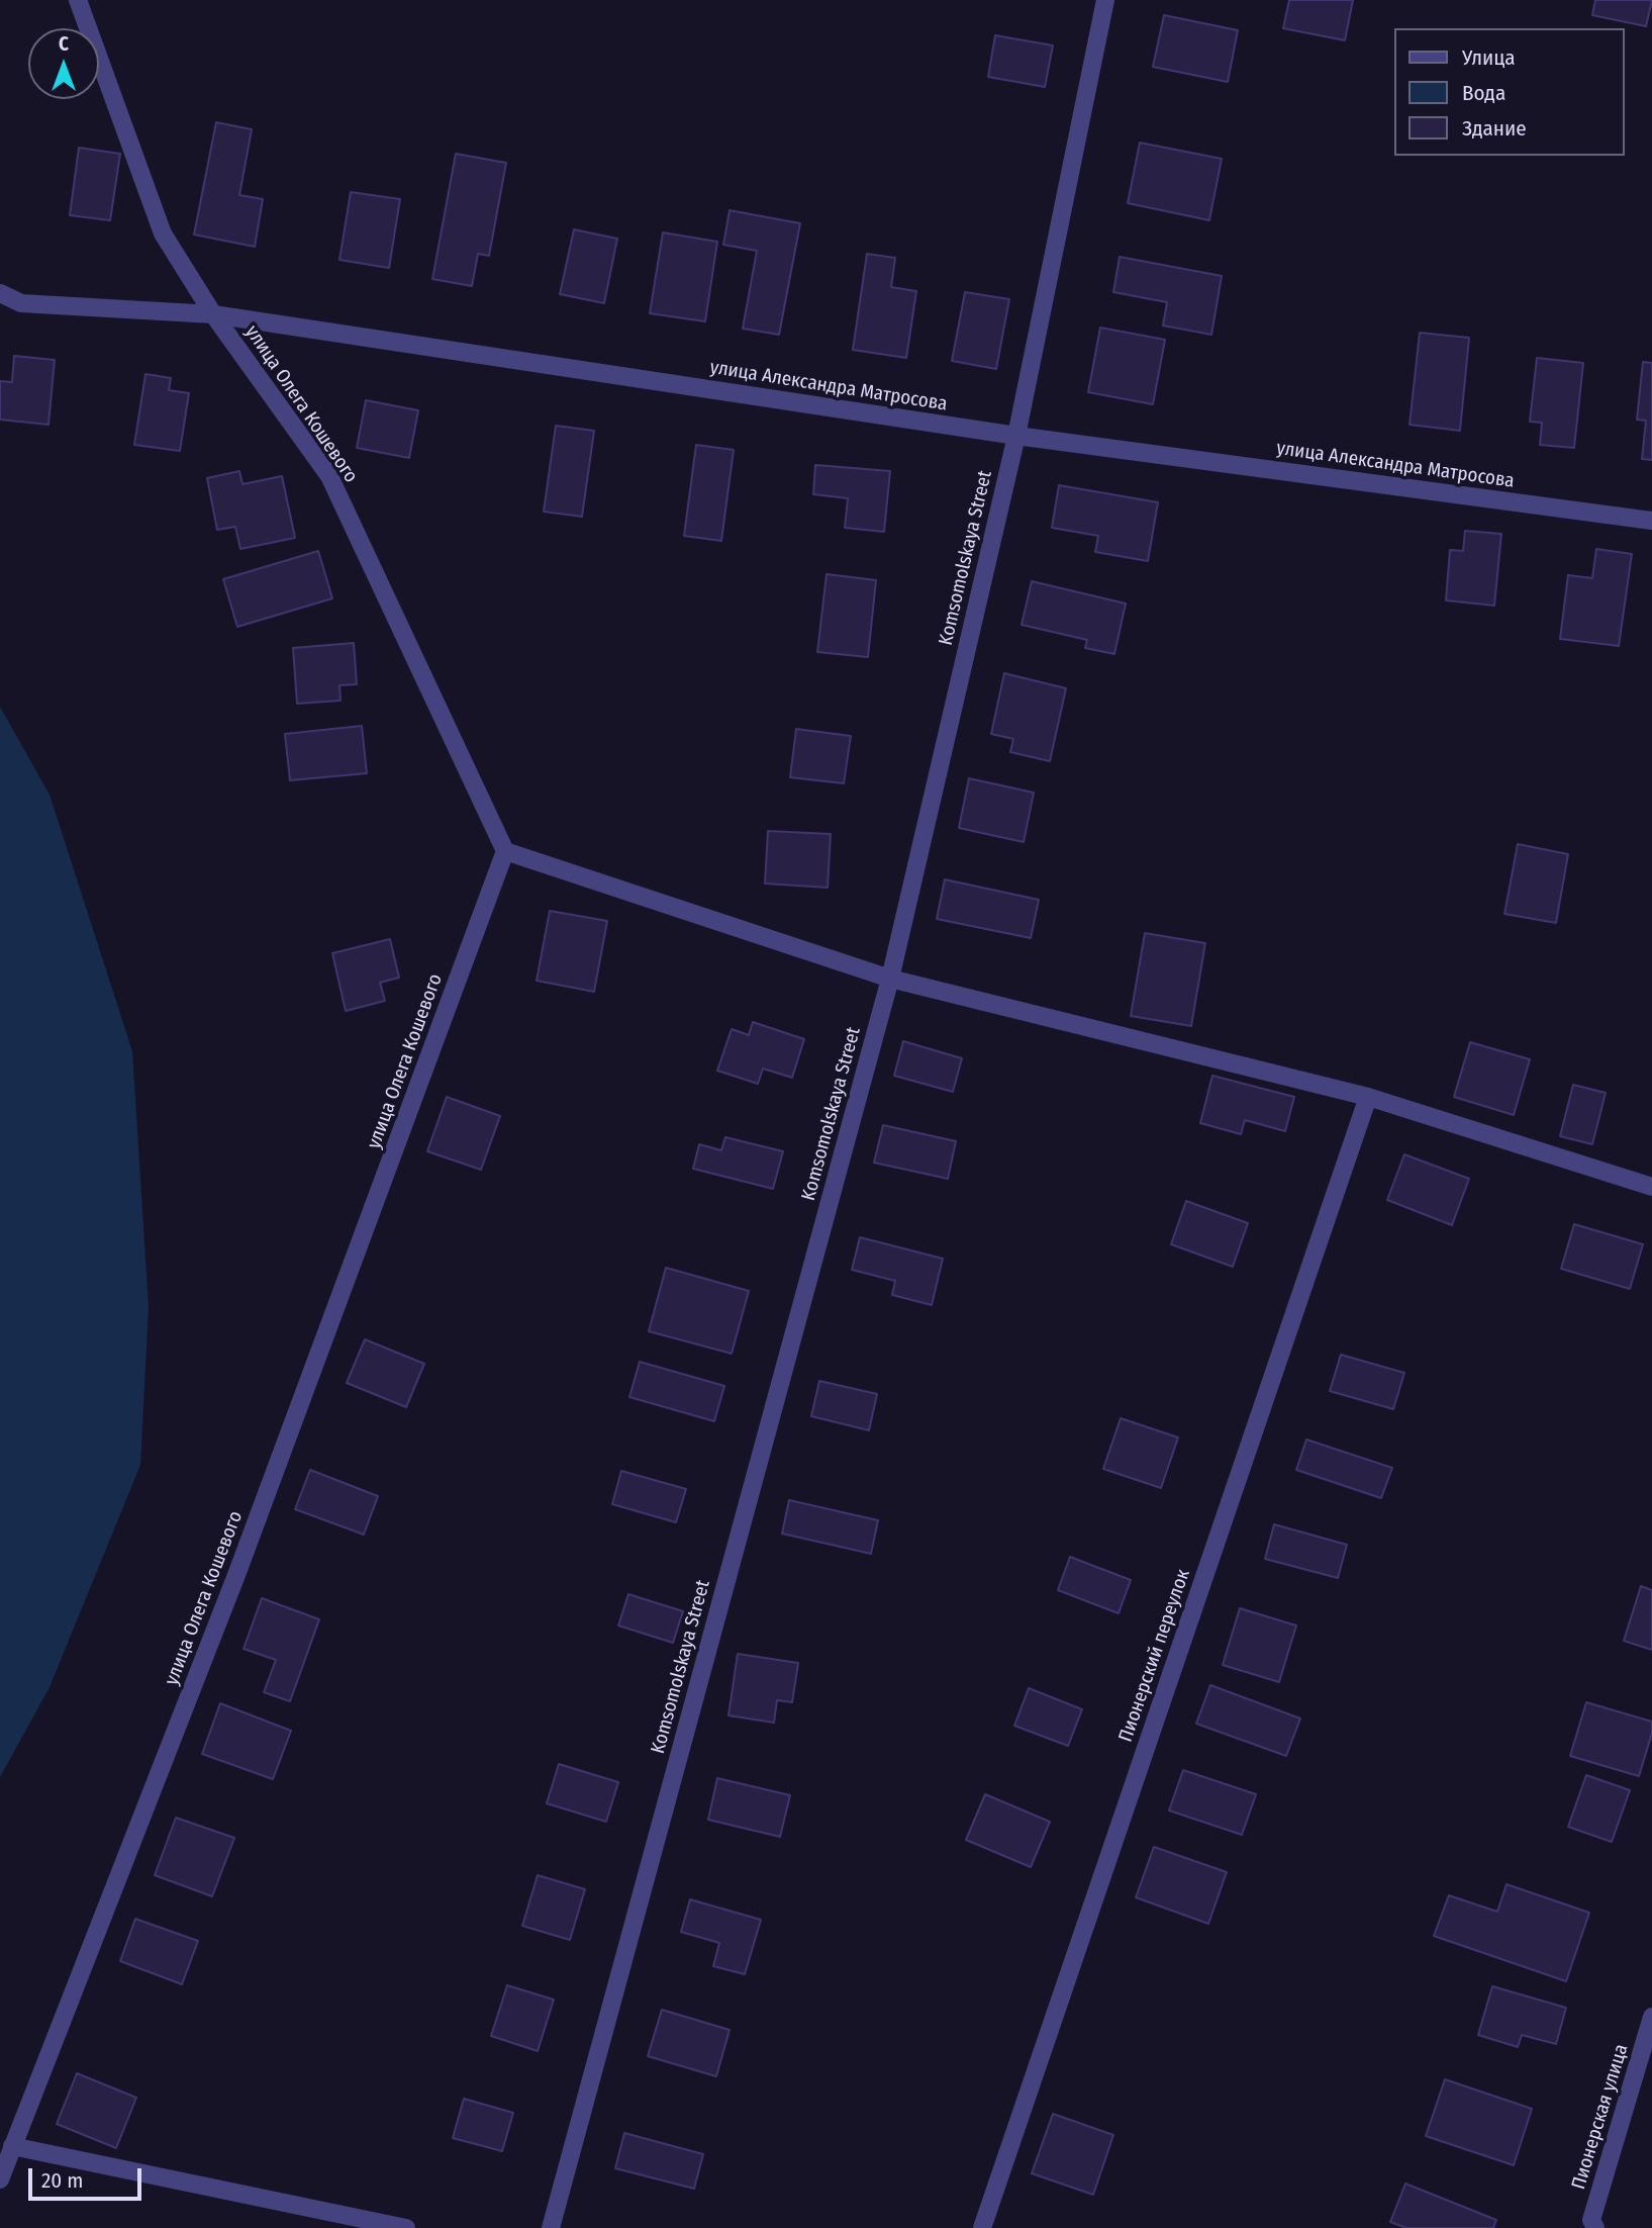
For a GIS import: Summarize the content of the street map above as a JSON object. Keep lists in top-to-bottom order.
{
  "streets": {
    "street": [
      "улица Александра Матросова",
      "улица Олега Кошевого",
      "Komsomolskaya Street",
      "Пионерский переулок",
      "Пионерская улица"
    ]
  },
  "crossings": [
    ["улица Александра Матросова", "улица Олега Кошевого"],
    ["улица Александра Матросова", "Komsomolskaya Street"]
  ],
  "legend": ["Улица", "Вода", "Здание"],
  "scale_bar": "20 m",
  "north": "top"
}
